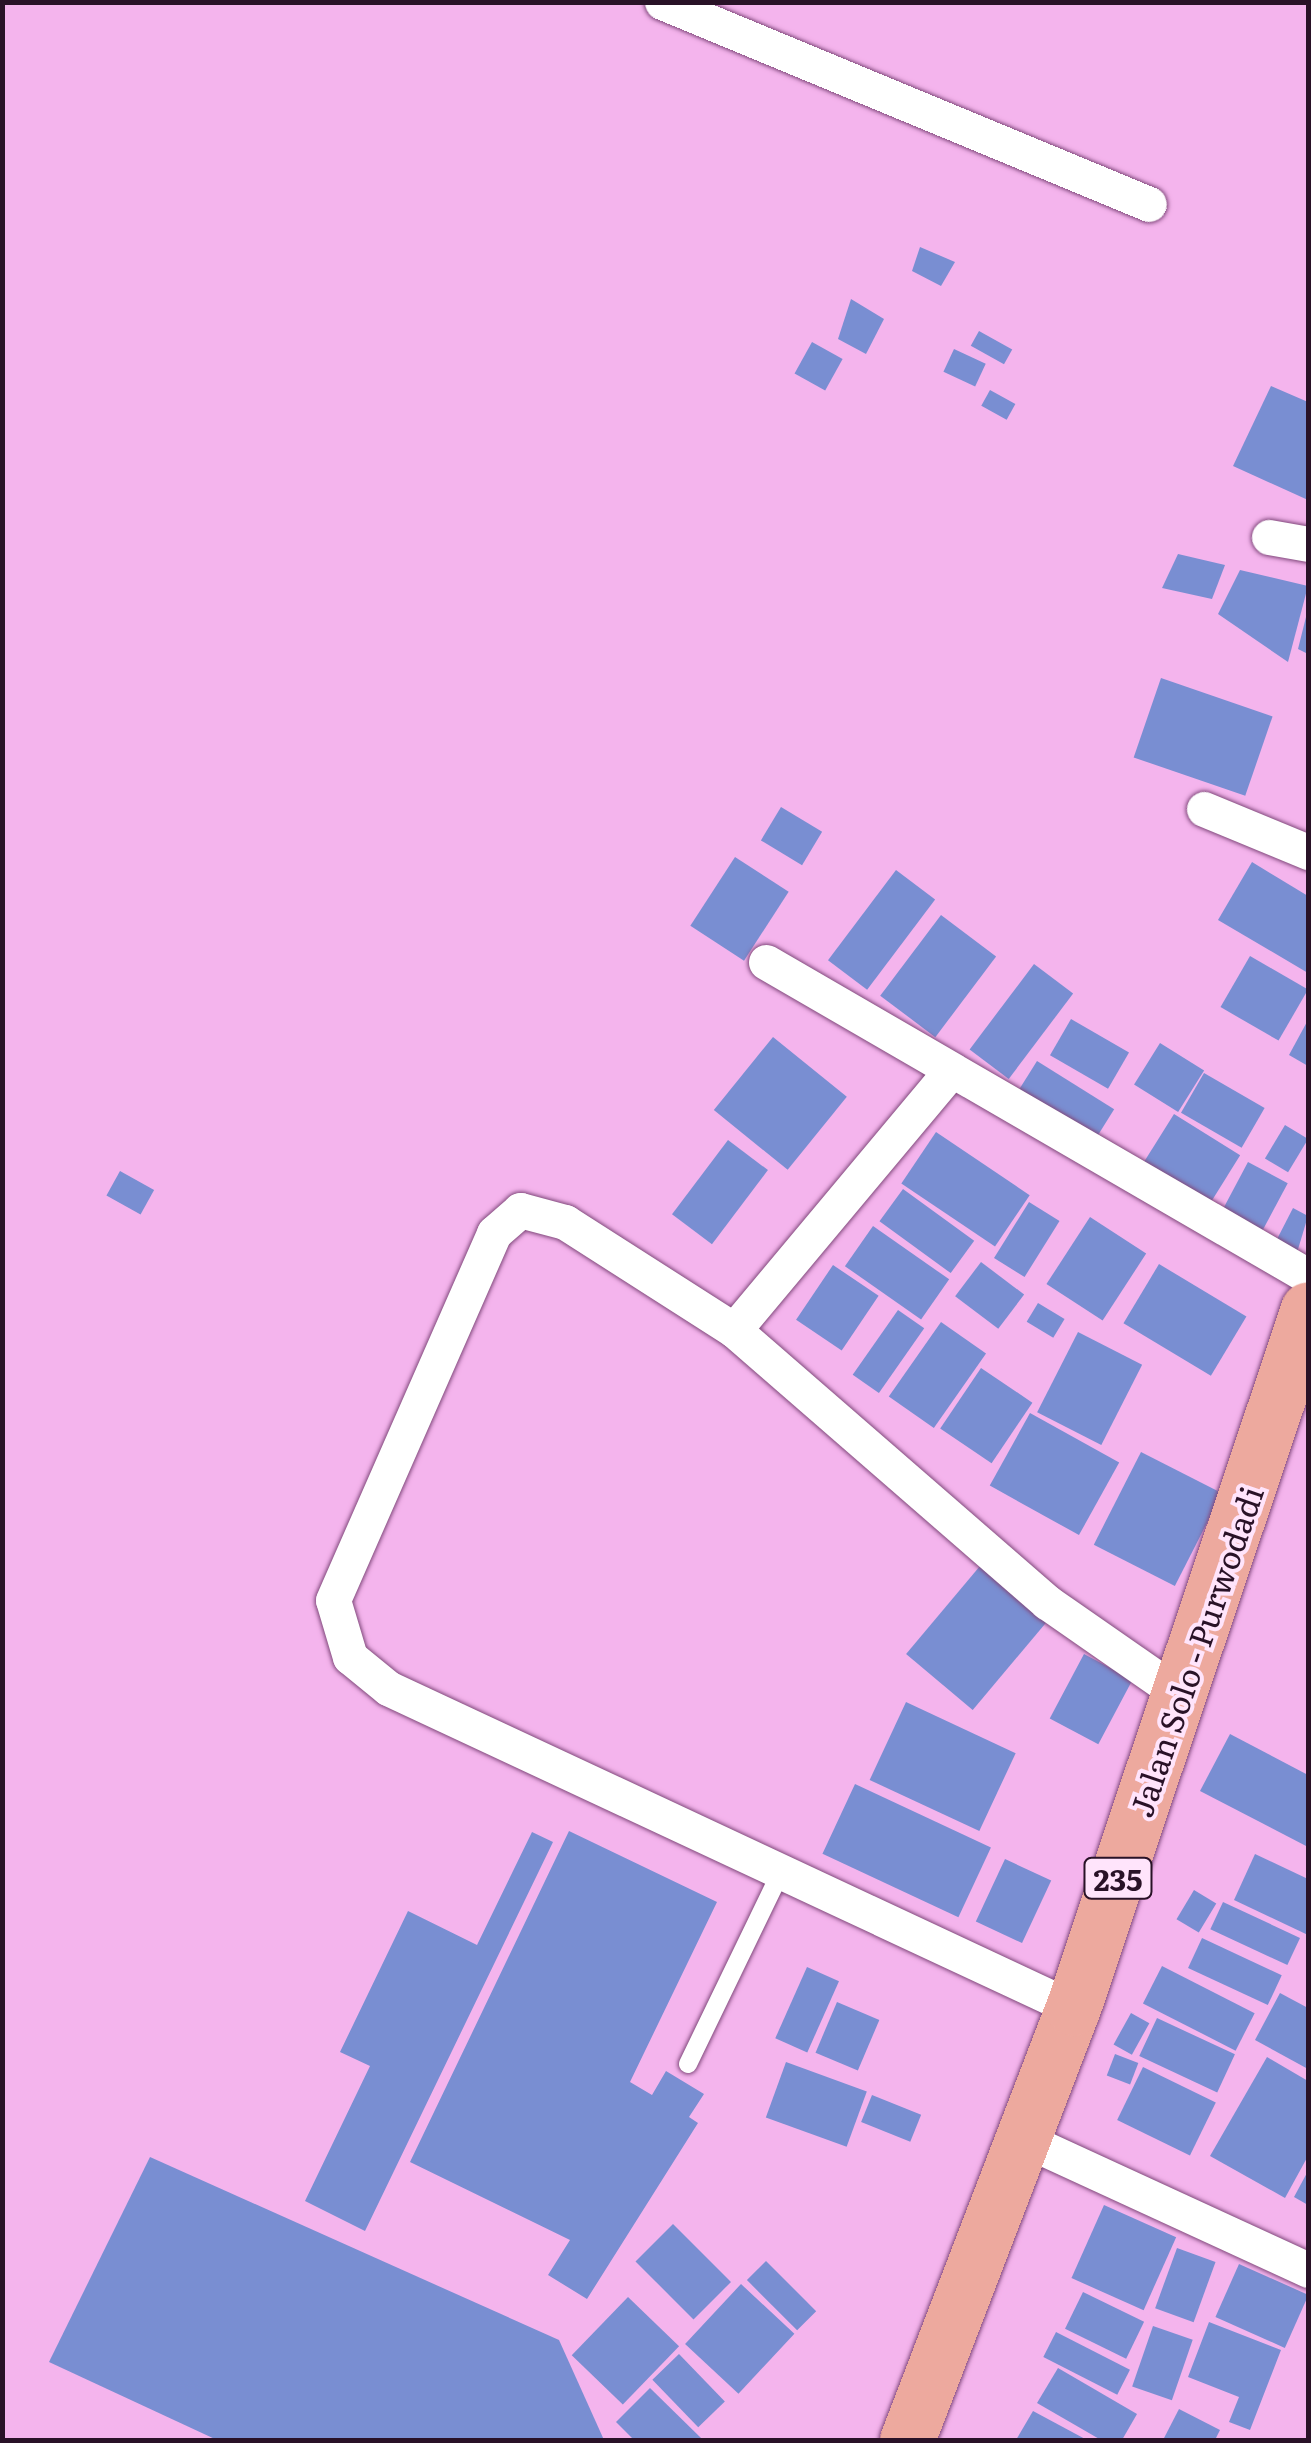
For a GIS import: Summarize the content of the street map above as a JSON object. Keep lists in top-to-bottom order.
{
  "streets": {
    "main road": ["Jalan Solo - Purwodadi", "235"]
  }
}
